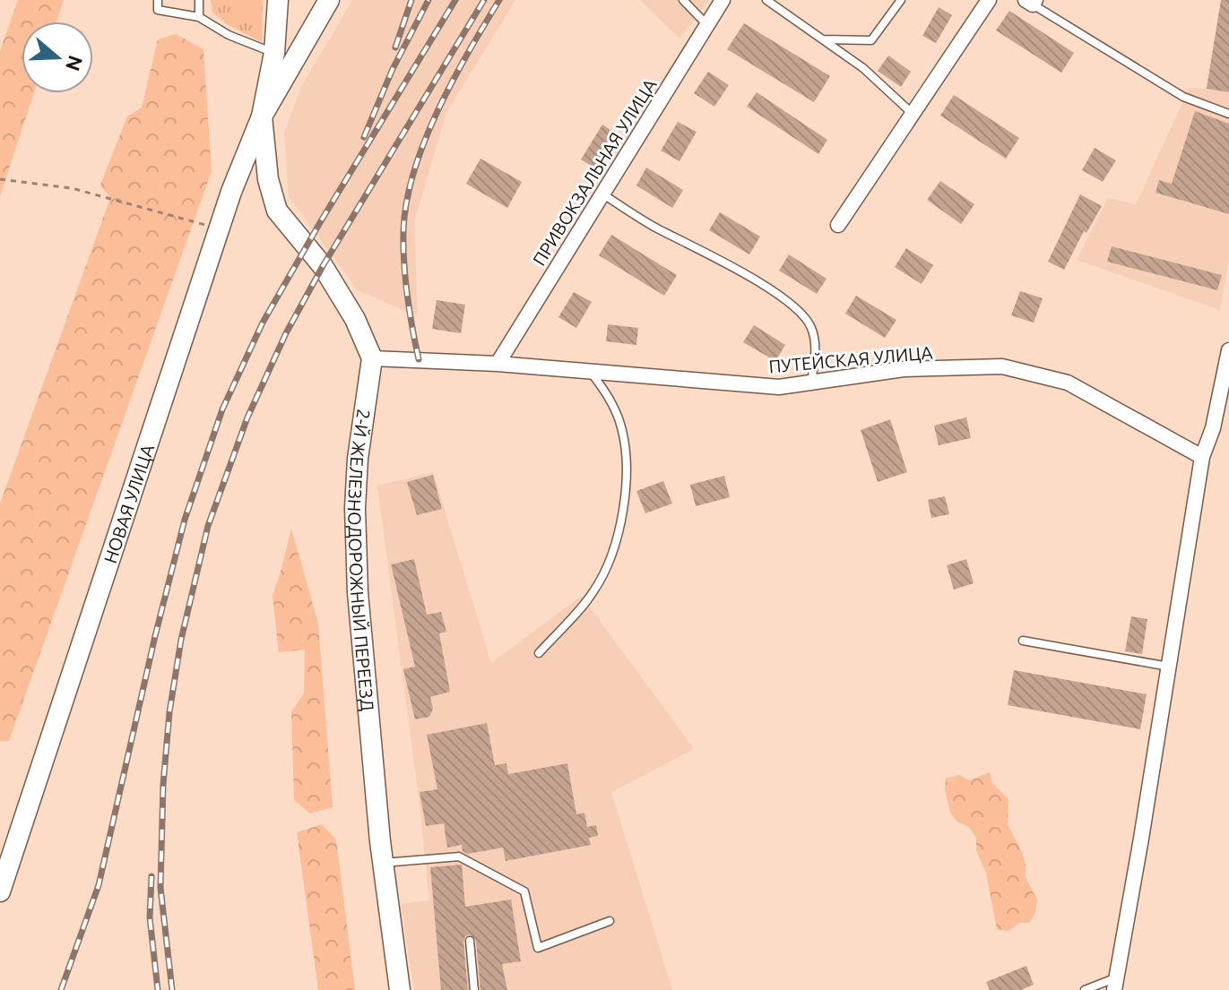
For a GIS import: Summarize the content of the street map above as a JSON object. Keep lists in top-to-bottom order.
{
  "streets": {
    "street": [
      "ПРИВОКЗАЛЬНАЯ УЛИЦА",
      "ПУТЕЙСКАЯ УЛИЦА",
      "НОВАЯ УЛИЦА",
      "2-Й ЖЕЛЕЗНОДОРОЖНЫЙ ПЕРЕЕЗД"
    ]
  },
  "crossings": [
    ["ПРИВОКЗАЛЬНАЯ УЛИЦА", "ПУТЕЙСКАЯ УЛИЦА"],
    ["ПУТЕЙСКАЯ УЛИЦА", "2-Й ЖЕЛЕЗНОДОРОЖНЫЙ ПЕРЕЕЗД"]
  ],
  "north": "right"
}
